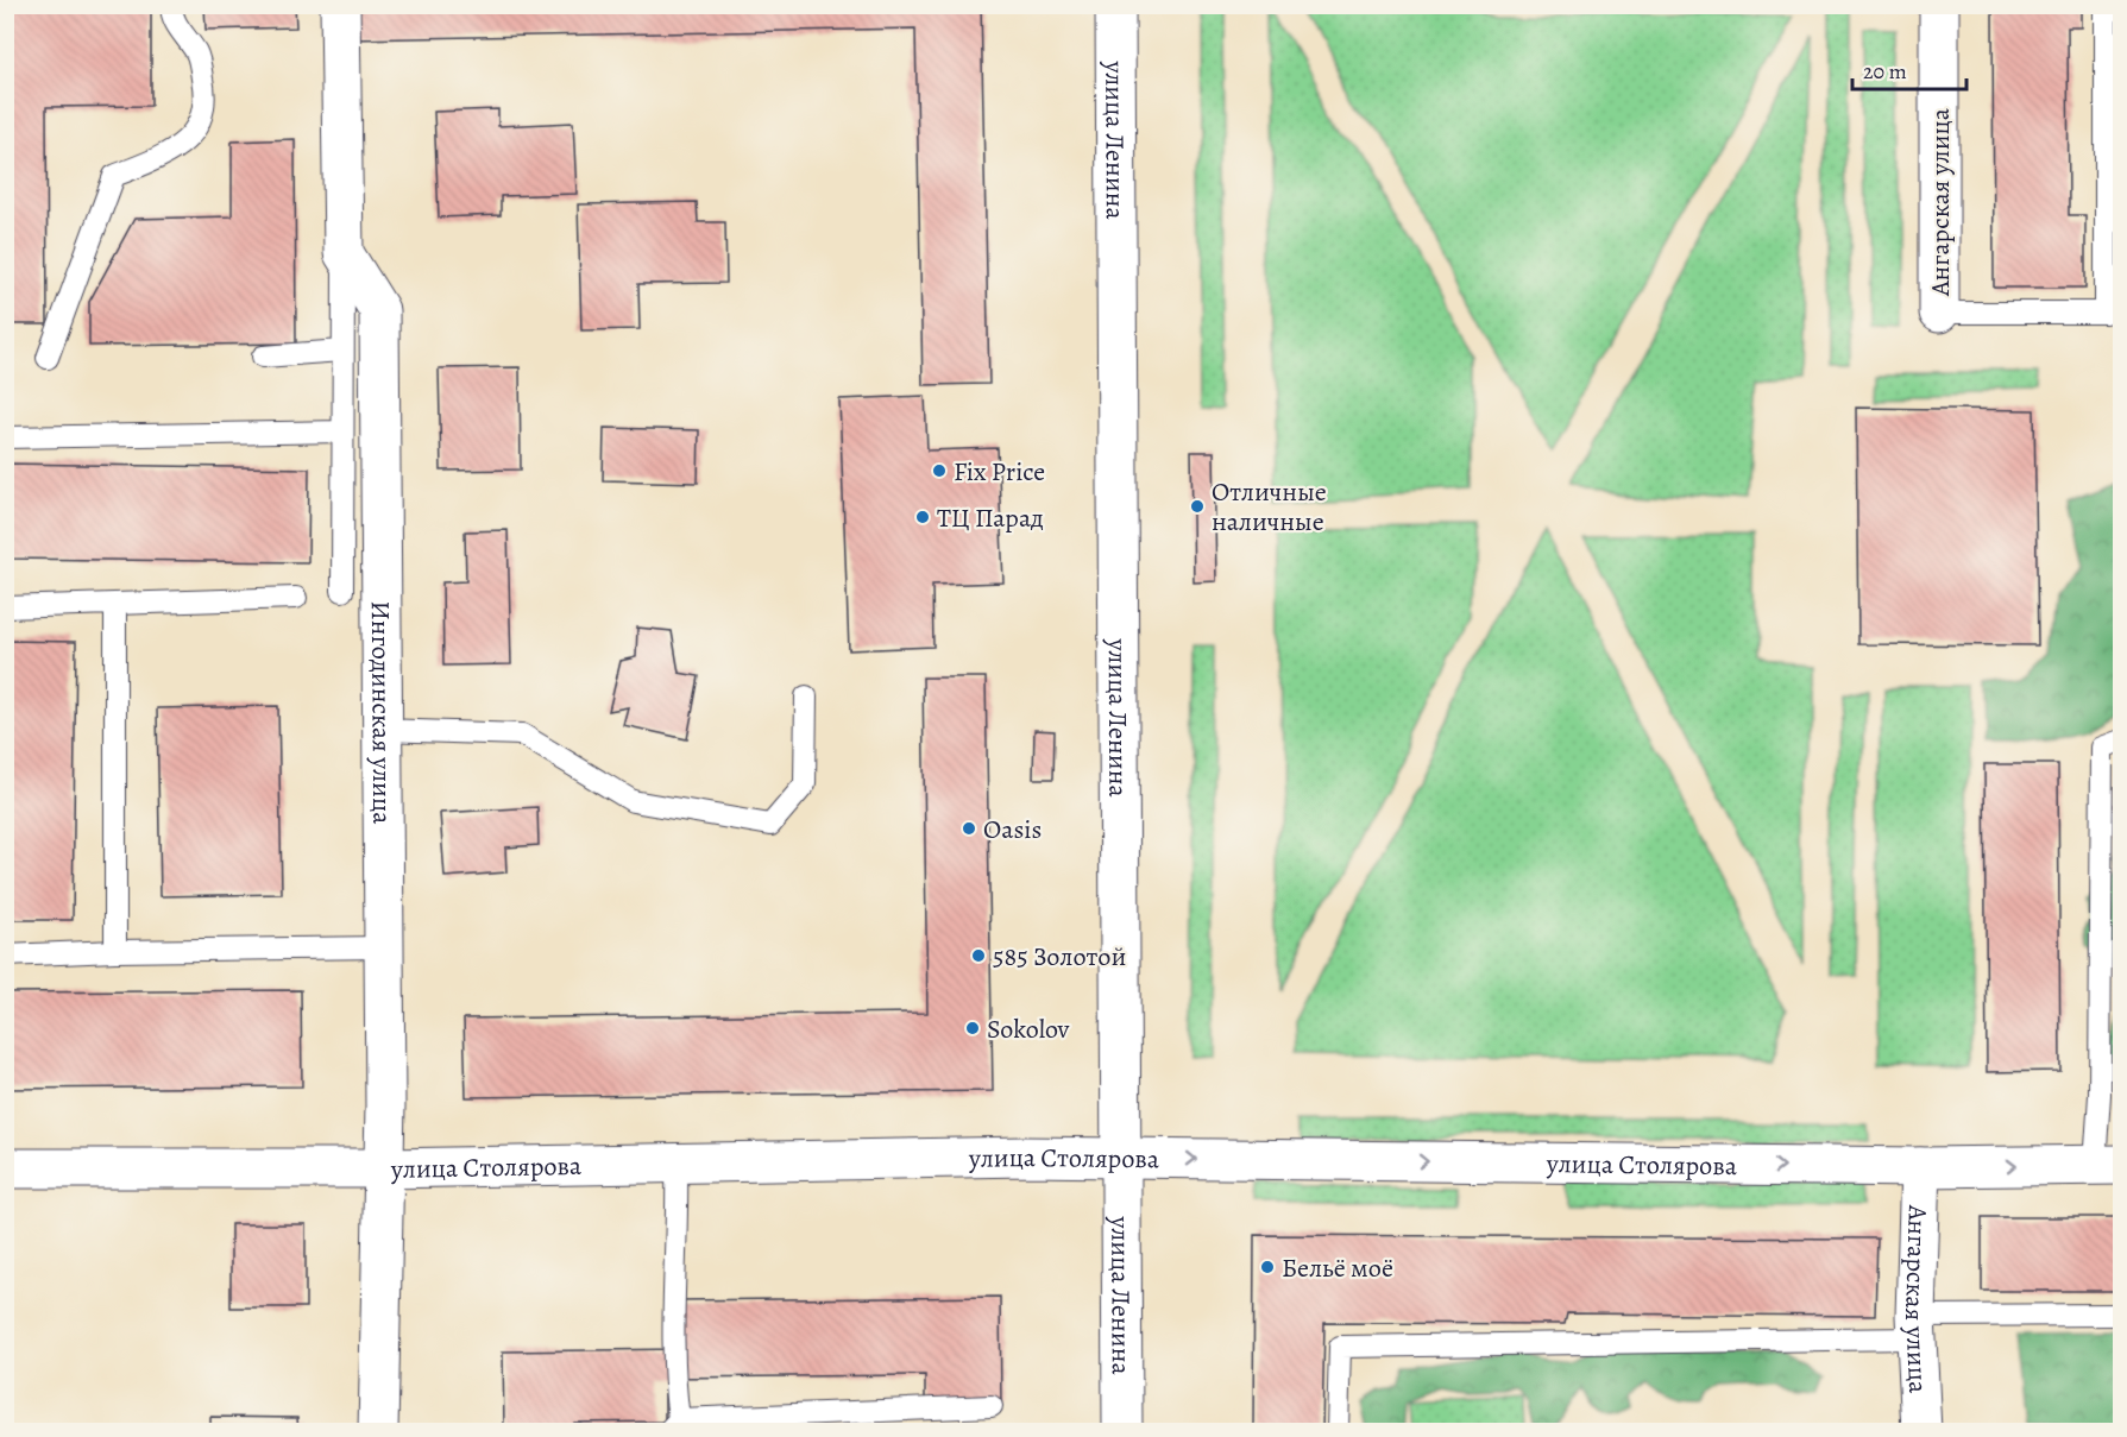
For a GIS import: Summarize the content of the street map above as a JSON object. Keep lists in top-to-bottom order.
{
  "streets": {
    "street": [
      "улица Ленина",
      "Ангарская улица",
      "Ингодинская улица",
      "улица Столярова"
    ]
  },
  "crossings": [
    ["улица Ленина", "улица Столярова"],
    ["Ангарская улица", "улица Столярова"],
    ["Ингодинская улица", "улица Столярова"]
  ],
  "one_way": ["улица Столярова"],
  "places": [
    "Fix Price",
    "Отличные наличные",
    "ТЦ Парад",
    "Oasis",
    "585 Золотой",
    "Sokolov",
    "Бельё моё"
  ],
  "scale_bar": "20 m"
}
